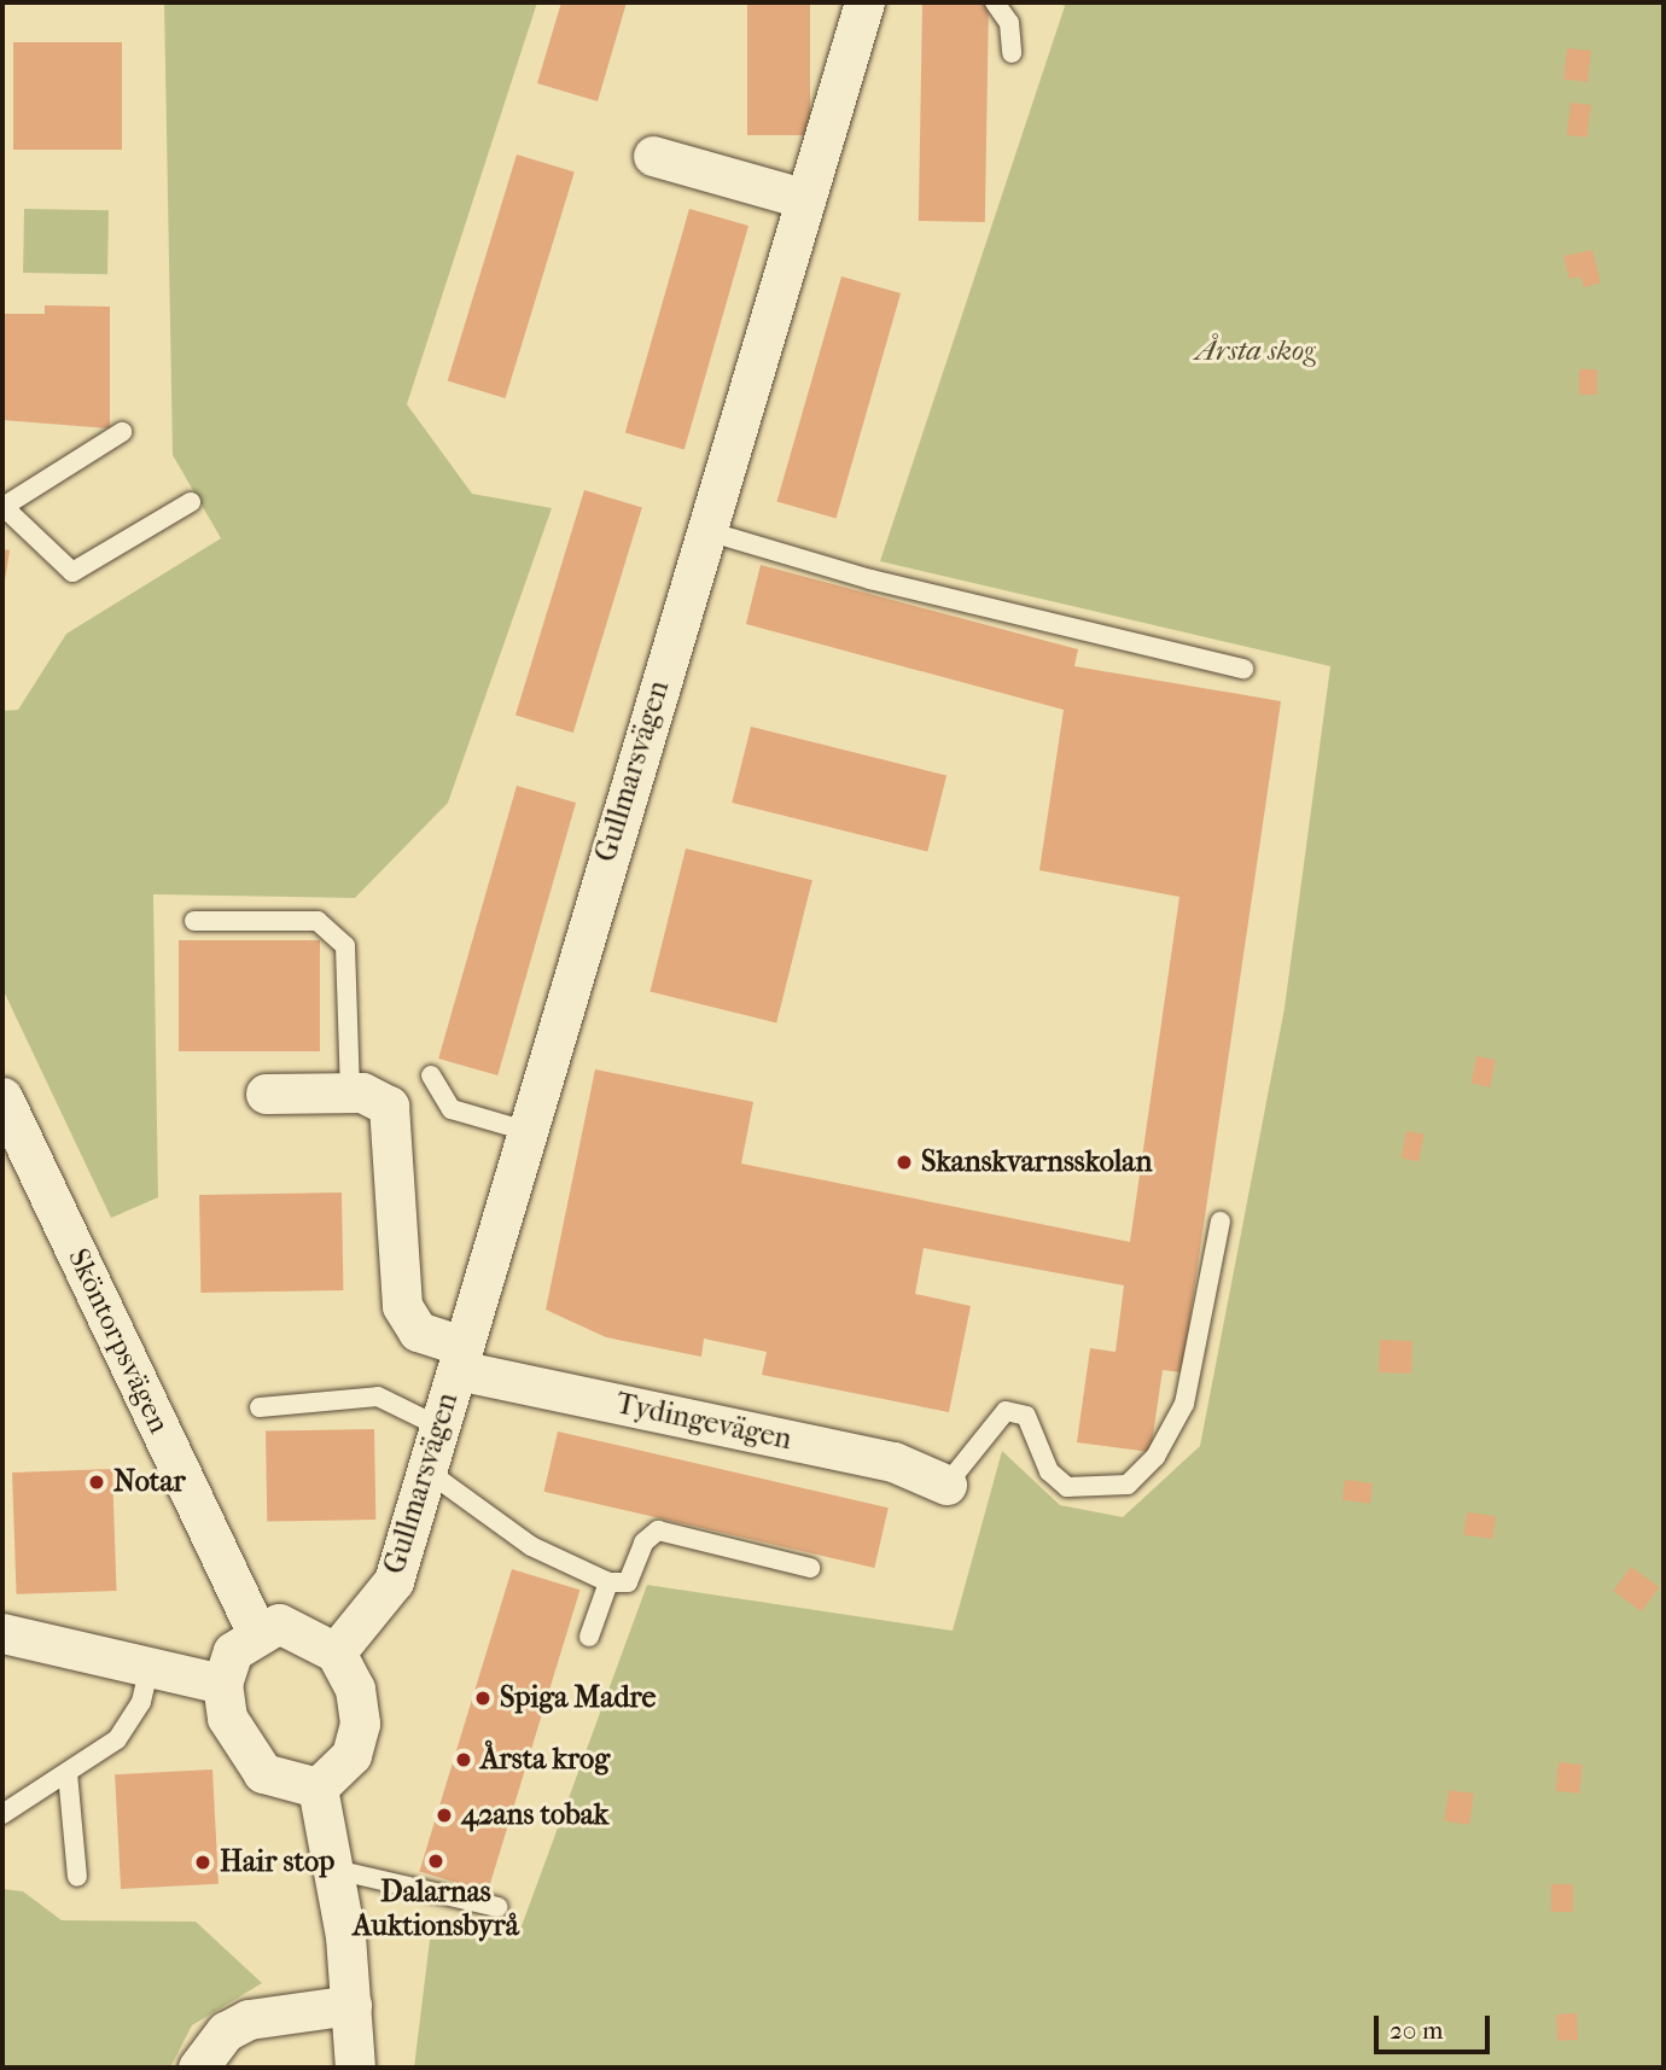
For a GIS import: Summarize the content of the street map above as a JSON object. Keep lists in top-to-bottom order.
{
  "streets": {
    "street": ["Gullmarsvägen", "Sköntorpsvägen", "Tydingevägen"]
  },
  "crossings": [
    ["Gullmarsvägen", "Sköntorpsvägen"],
    ["Gullmarsvägen", "Tydingevägen"]
  ],
  "parks": ["Årsta skog"],
  "places": [
    "Skanskvarnsskolan",
    "Notar",
    "Spiga Madre",
    "Årsta krog",
    "42ans tobak",
    "Dalarnas Auktionsbyrå",
    "Hair stop"
  ],
  "scale_bar": "20 m"
}
